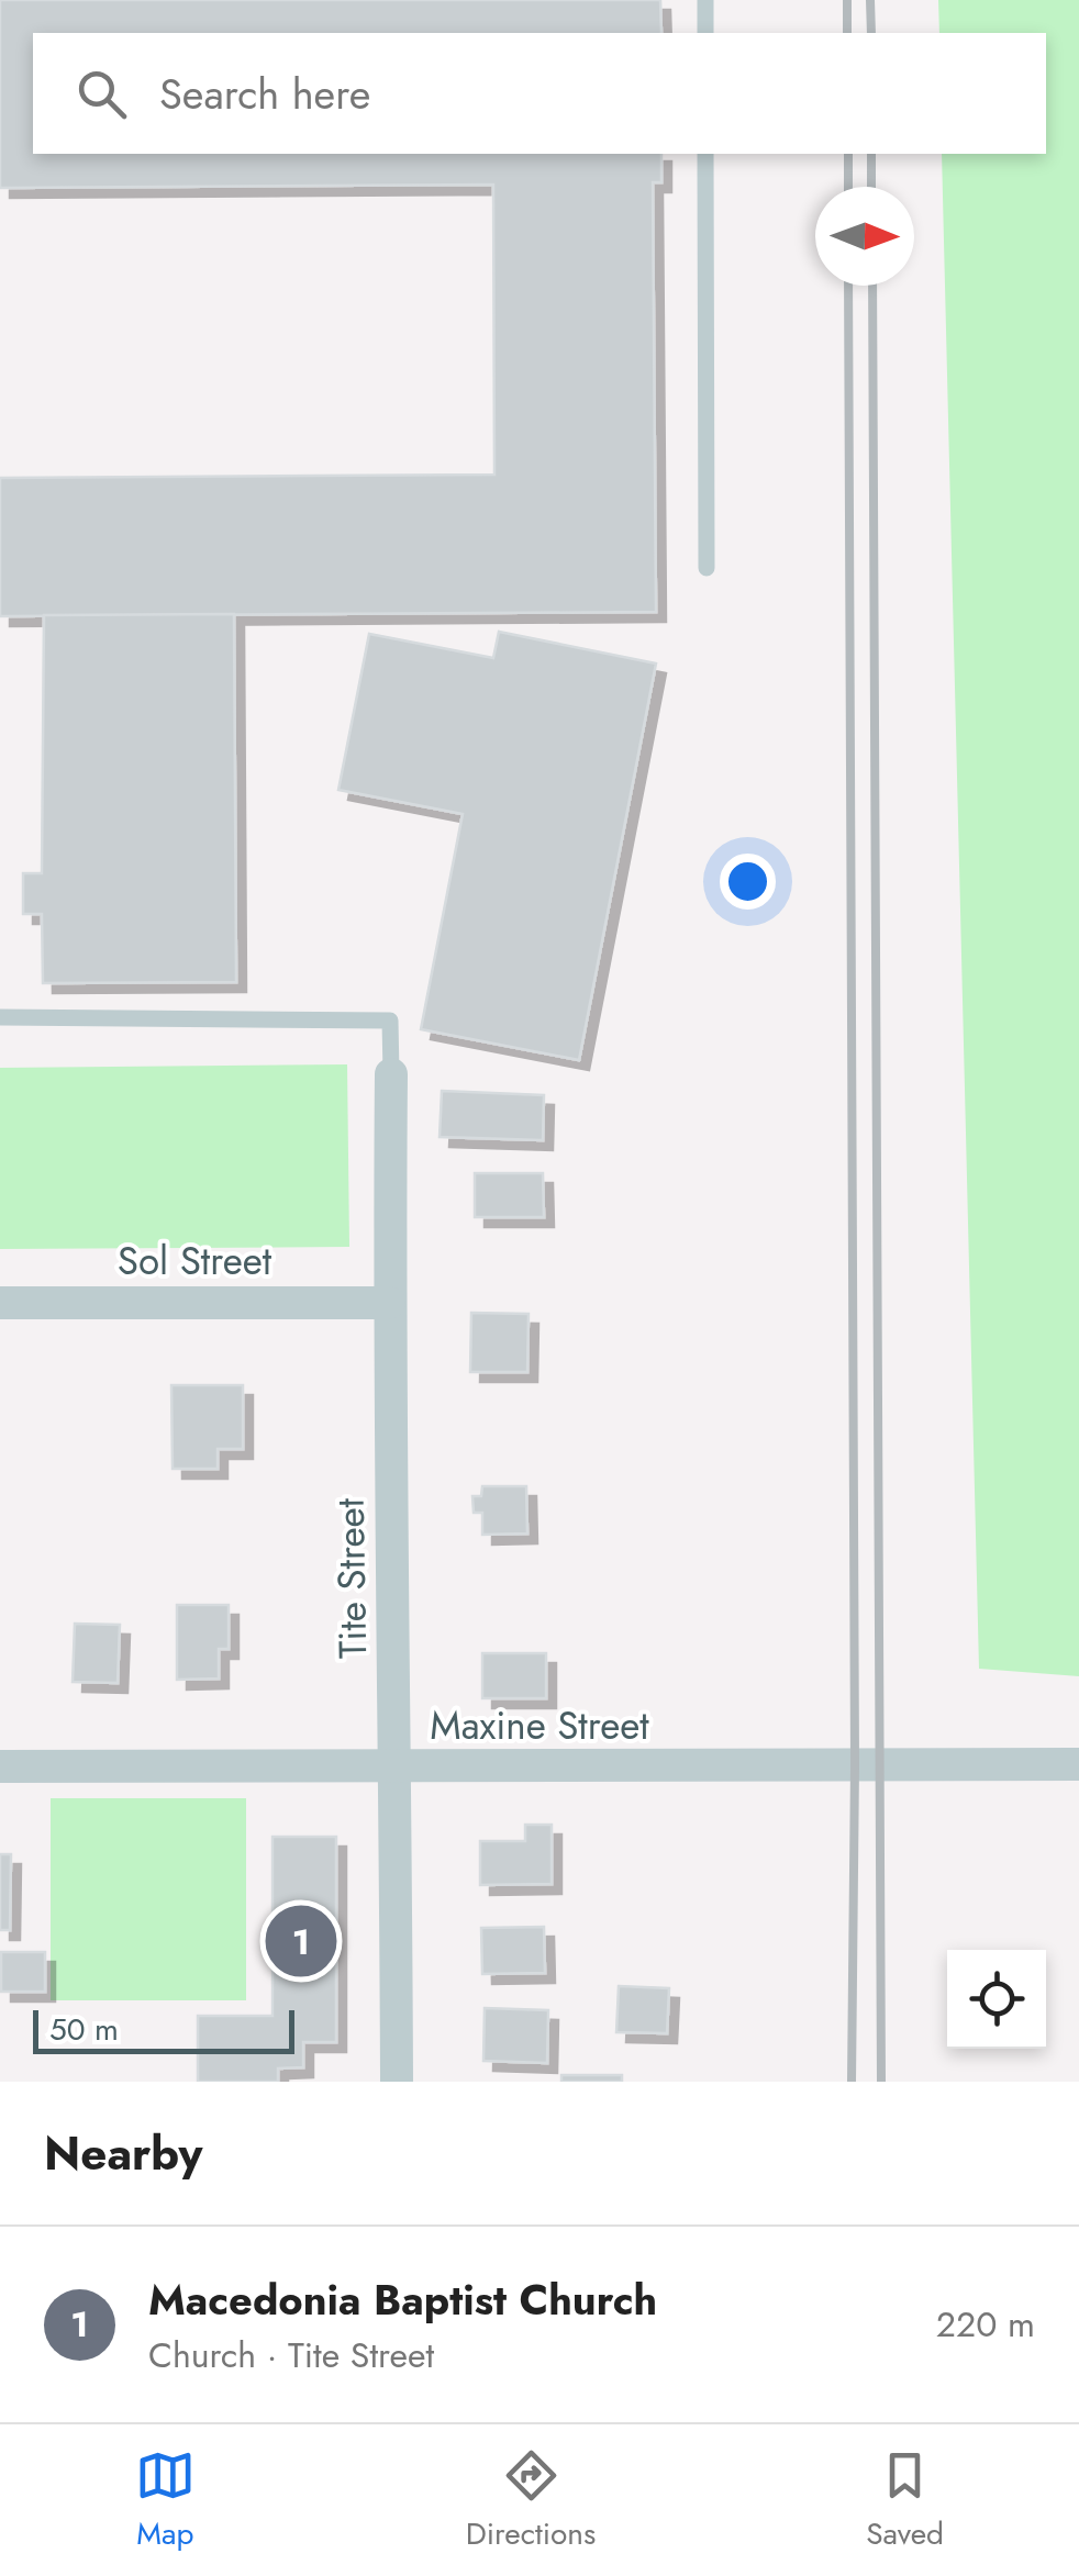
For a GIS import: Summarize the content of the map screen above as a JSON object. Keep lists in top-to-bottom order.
{
  "streets": {
    "street": ["Sol Street", "Tite Street", "Maxine Street"]
  },
  "crossings": [
    ["Sol Street", "Tite Street"],
    ["Tite Street", "Maxine Street"]
  ],
  "scale_bar": "50 m",
  "north": "right",
  "page": {
    "search": "Search here",
    "pins": "1",
    "scale": "50 m",
    "heading": "Nearby",
    "list": [
      {
        "mark": "1",
        "name": "Macedonia Baptist Church",
        "note": "Church · Tite Street",
        "value": "220 m"
      }
    ],
    "nav": ["Map", "Directions", "Saved"]
  }
}
